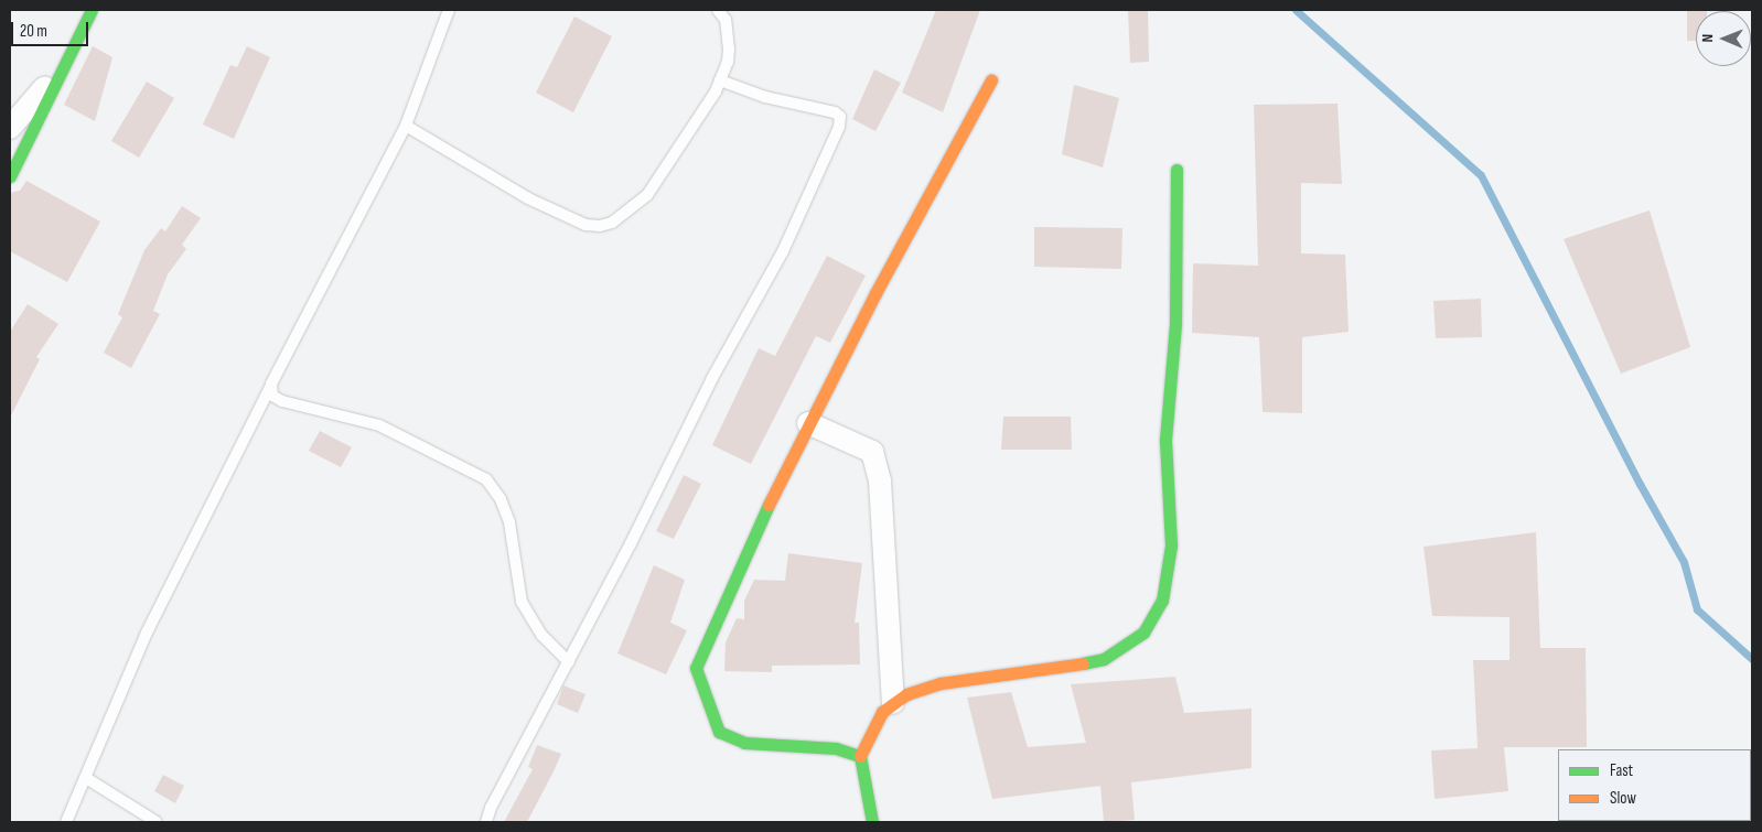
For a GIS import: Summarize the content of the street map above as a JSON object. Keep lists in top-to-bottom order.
{
  "legend": ["Fast", "Slow"],
  "scale_bar": "20 m",
  "north": "left"
}
